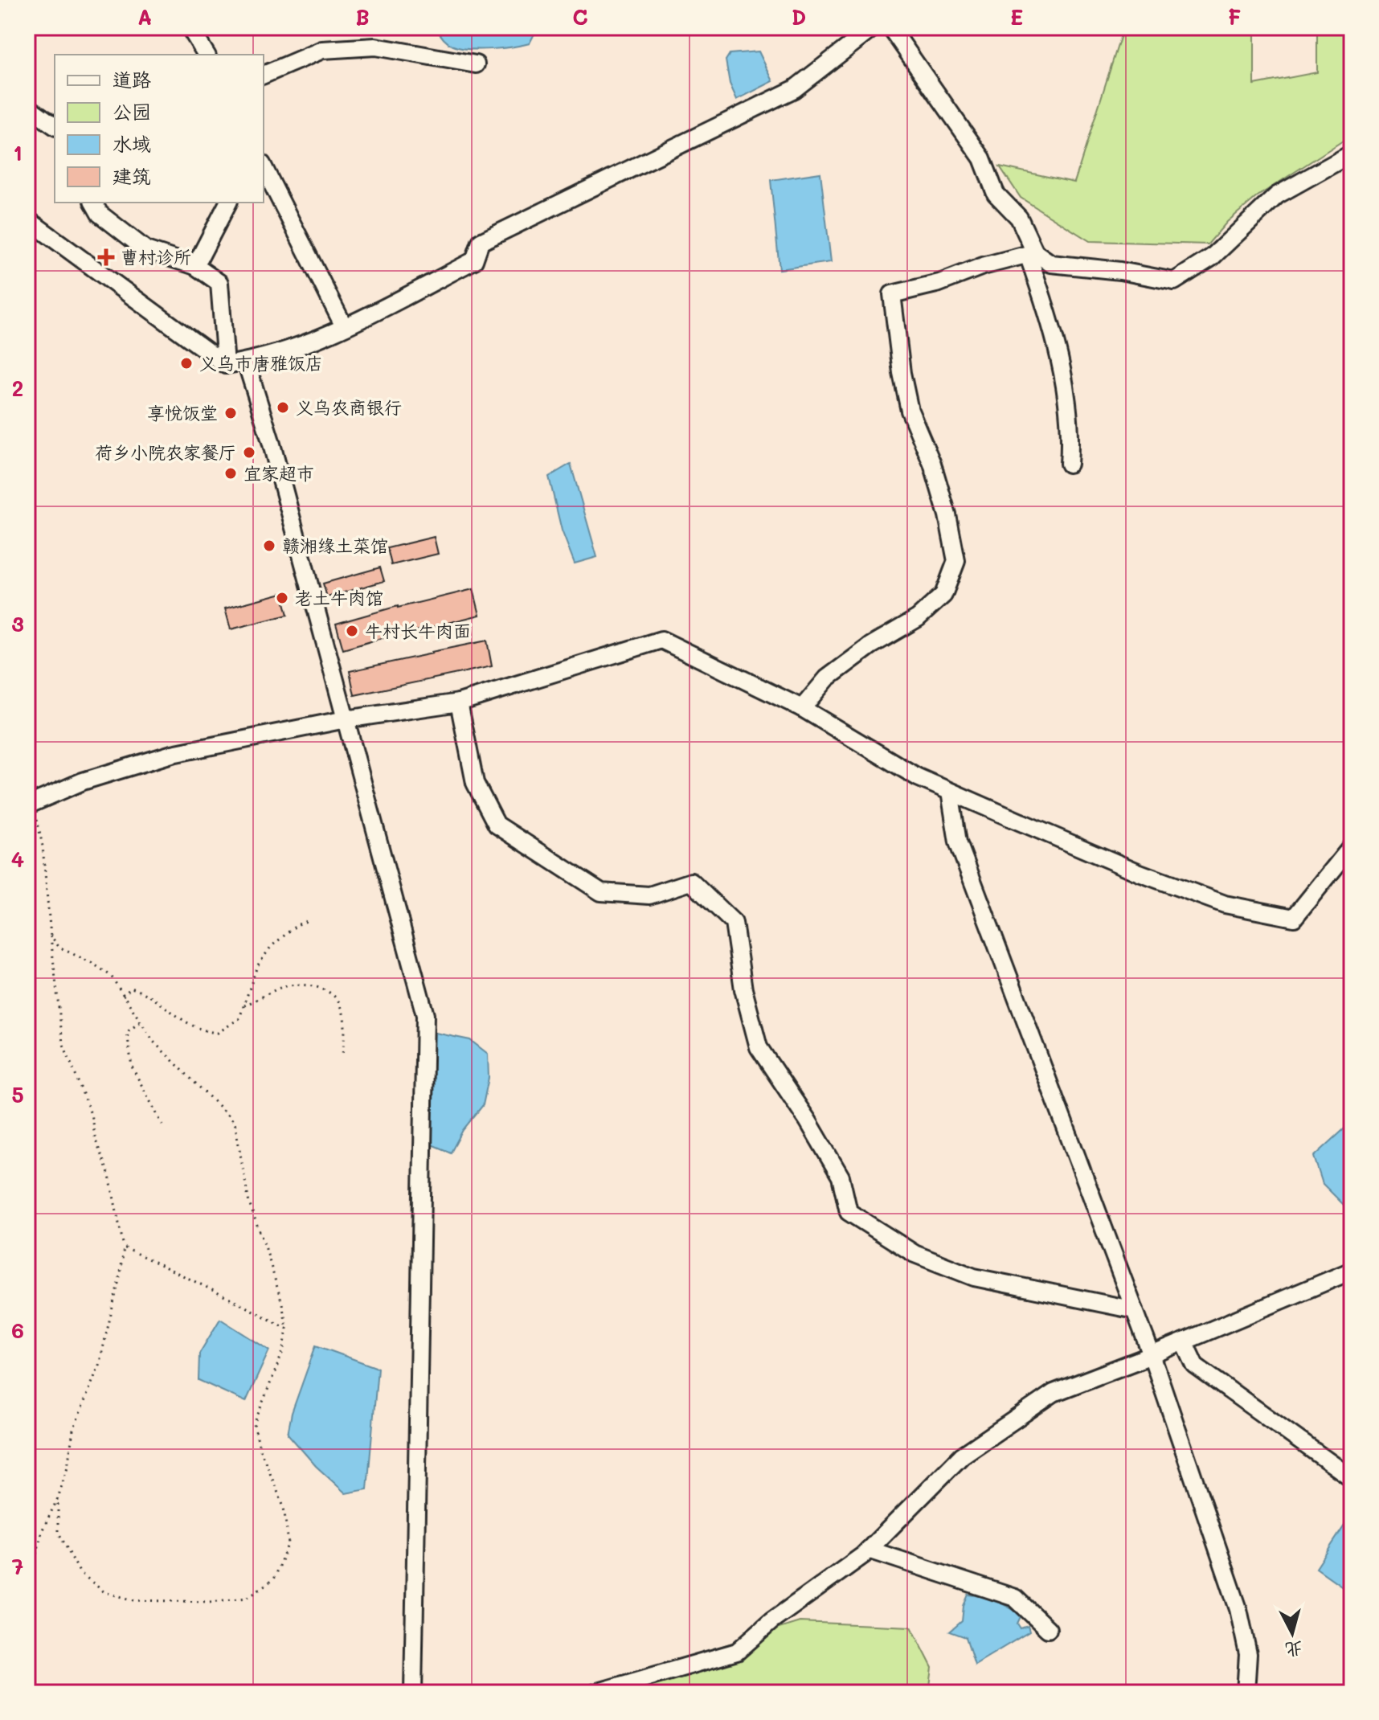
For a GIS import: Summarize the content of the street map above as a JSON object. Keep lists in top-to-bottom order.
{
  "places": {
    "health": ["曹村诊所"],
    "other": [
      "义乌市唐雅饭店",
      "义乌农商银行",
      "享悦饭堂",
      "荷乡小院农家餐厅",
      "宜家超市",
      "赣湘缘土菜馆",
      "老土牛肉馆",
      "牛村长牛肉面"
    ]
  },
  "legend": [
    "道路",
    "公园",
    "水域",
    "建筑"
  ],
  "north": "bottom",
  "grid": {
    "columns": [
      "A",
      "B",
      "C",
      "D",
      "E",
      "F"
    ],
    "rows": [
      "1",
      "2",
      "3",
      "4",
      "5",
      "6",
      "7"
    ]
  }
}
